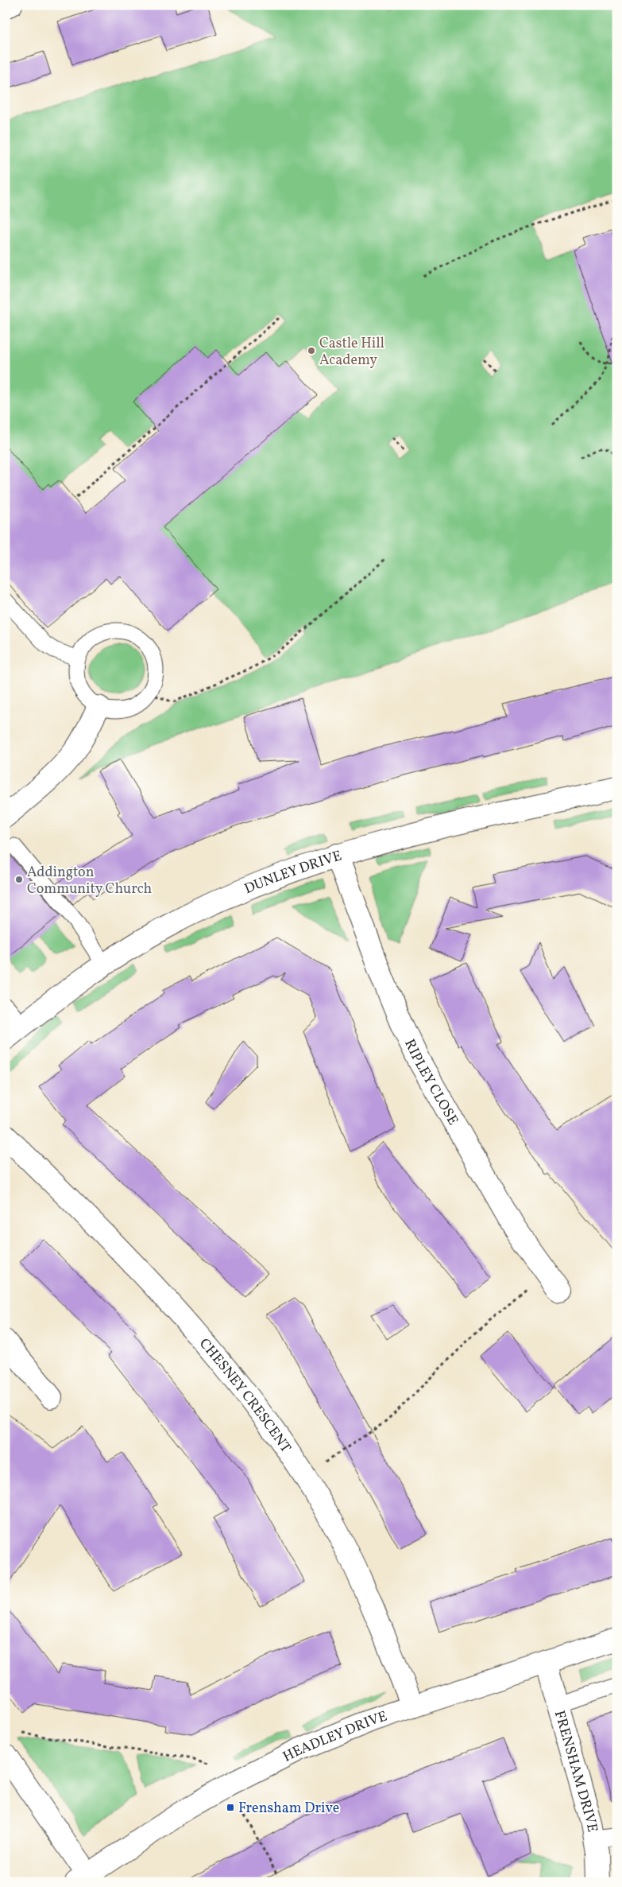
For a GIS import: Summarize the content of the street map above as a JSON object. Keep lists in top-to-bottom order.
{
  "streets": {
    "street": [
      "DUNLEY DRIVE",
      "RIPLEY CLOSE",
      "CHESNEY CRESCENT",
      "HEADLEY DRIVE",
      "FRENSHAM DRIVE"
    ]
  },
  "crossings": [
    ["DUNLEY DRIVE", "RIPLEY CLOSE"],
    ["CHESNEY CRESCENT", "HEADLEY DRIVE"],
    ["HEADLEY DRIVE", "FRENSHAM DRIVE"]
  ],
  "places": {
    "other": ["Castle Hill Academy", "Addington Community Church"],
    "transit": ["Frensham Drive"]
  }
}
